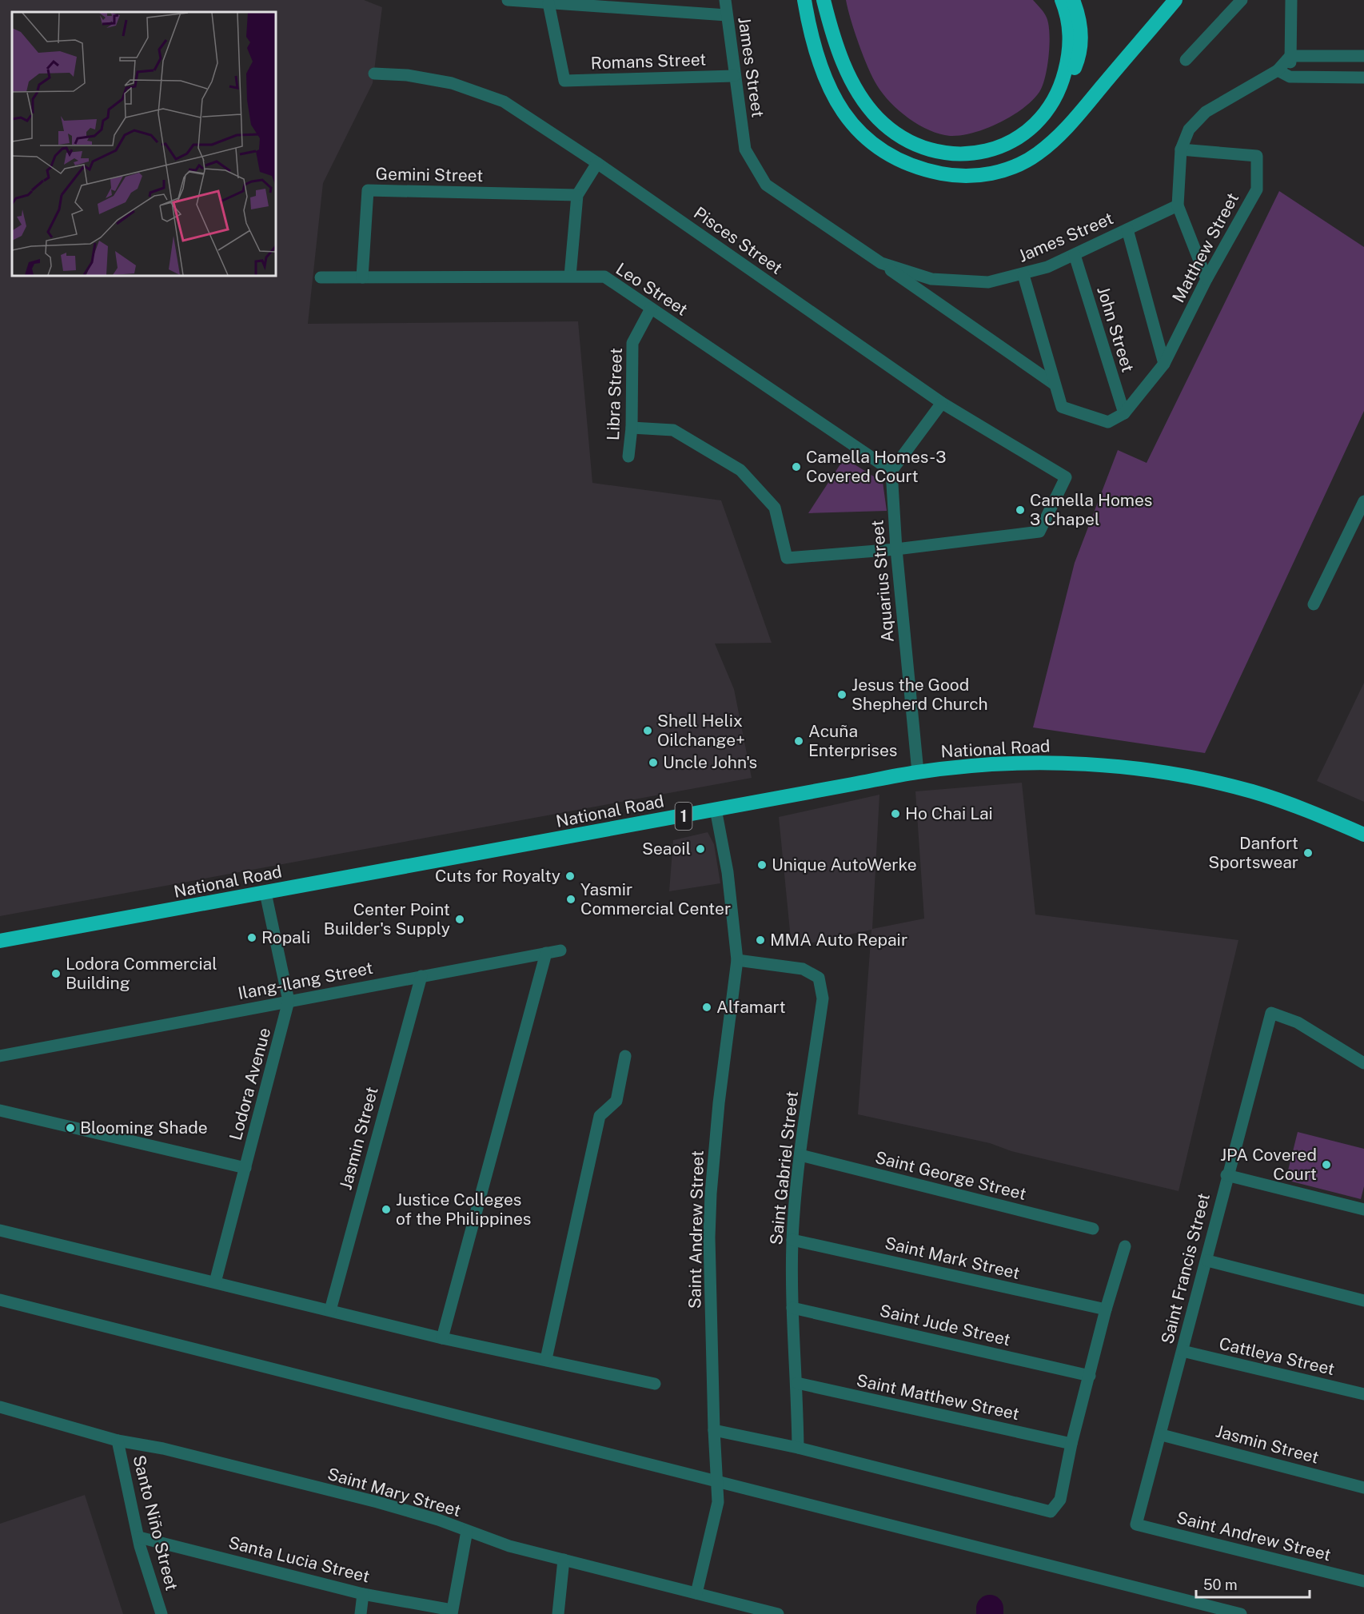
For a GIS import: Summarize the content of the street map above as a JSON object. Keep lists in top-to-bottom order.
{
  "streets": {
    "highway": ["National Road", "1"],
    "street": [
      "Romans Street",
      "James Street",
      "Gemini Street",
      "Pisces Street",
      "Matthew Street",
      "Leo Street",
      "John Street",
      "Libra Street",
      "Aquarius Street",
      "Ilang-Ilang Street",
      "Lodora Avenue",
      "Jasmin Street",
      "Saint Gabriel Street",
      "Saint George Street",
      "Saint Andrew Street",
      "Saint Mark Street",
      "Saint Francis Street",
      "Saint Jude Street",
      "Cattleya Street",
      "Saint Matthew Street",
      "Saint Mary Street",
      "Santo Niño Street",
      "Santa Lucia Street"
    ]
  },
  "crossings": [
    ["Romans Street", "James Street"],
    ["James Street", "John Street"],
    ["Gemini Street", "Leo Street"],
    ["Pisces Street", "Aquarius Street"],
    ["Matthew Street", "John Street"],
    ["Leo Street", "Libra Street"],
    ["Leo Street", "Aquarius Street"],
    ["Aquarius Street", "National Road"],
    ["National Road", "Lodora Avenue"],
    ["National Road", "Saint Andrew Street"],
    ["Ilang-Ilang Street", "Lodora Avenue"],
    ["Ilang-Ilang Street", "Jasmin Street"],
    ["Jasmin Street", "Saint Francis Street"],
    ["Saint Gabriel Street", "Saint George Street"],
    ["Saint Gabriel Street", "Saint Andrew Street"],
    ["Saint Gabriel Street", "Saint Mark Street"],
    ["Saint Gabriel Street", "Saint Jude Street"],
    ["Saint Gabriel Street", "Saint Matthew Street"],
    ["Saint Andrew Street", "Saint Francis Street"],
    ["Saint Andrew Street", "Saint Mary Street"],
    ["Saint Francis Street", "Cattleya Street"],
    ["Saint Mary Street", "Santo Niño Street"],
    ["Santo Niño Street", "Santa Lucia Street"]
  ],
  "places": [
    "Camella Homes-3 Covered Court",
    "Camella Homes 3 Chapel",
    "Jesus the Good Shepherd Church",
    "Shell Helix Oilchange+",
    "Acuña Enterprises",
    "Uncle John's",
    "Ho Chai Lai",
    "Seaoil",
    "Danfort Sportswear",
    "Unique AutoWerke",
    "Cuts for Royalty",
    "Yasmir Commercial Center",
    "Center Point Builder's Supply",
    "Ropali",
    "MMA Auto Repair",
    "Lodora Commercial Building",
    "Alfamart",
    "Blooming Shade",
    "JPA Covered Court",
    "Justice Colleges of the Philippines"
  ],
  "scale_bar": "50 m"
}
